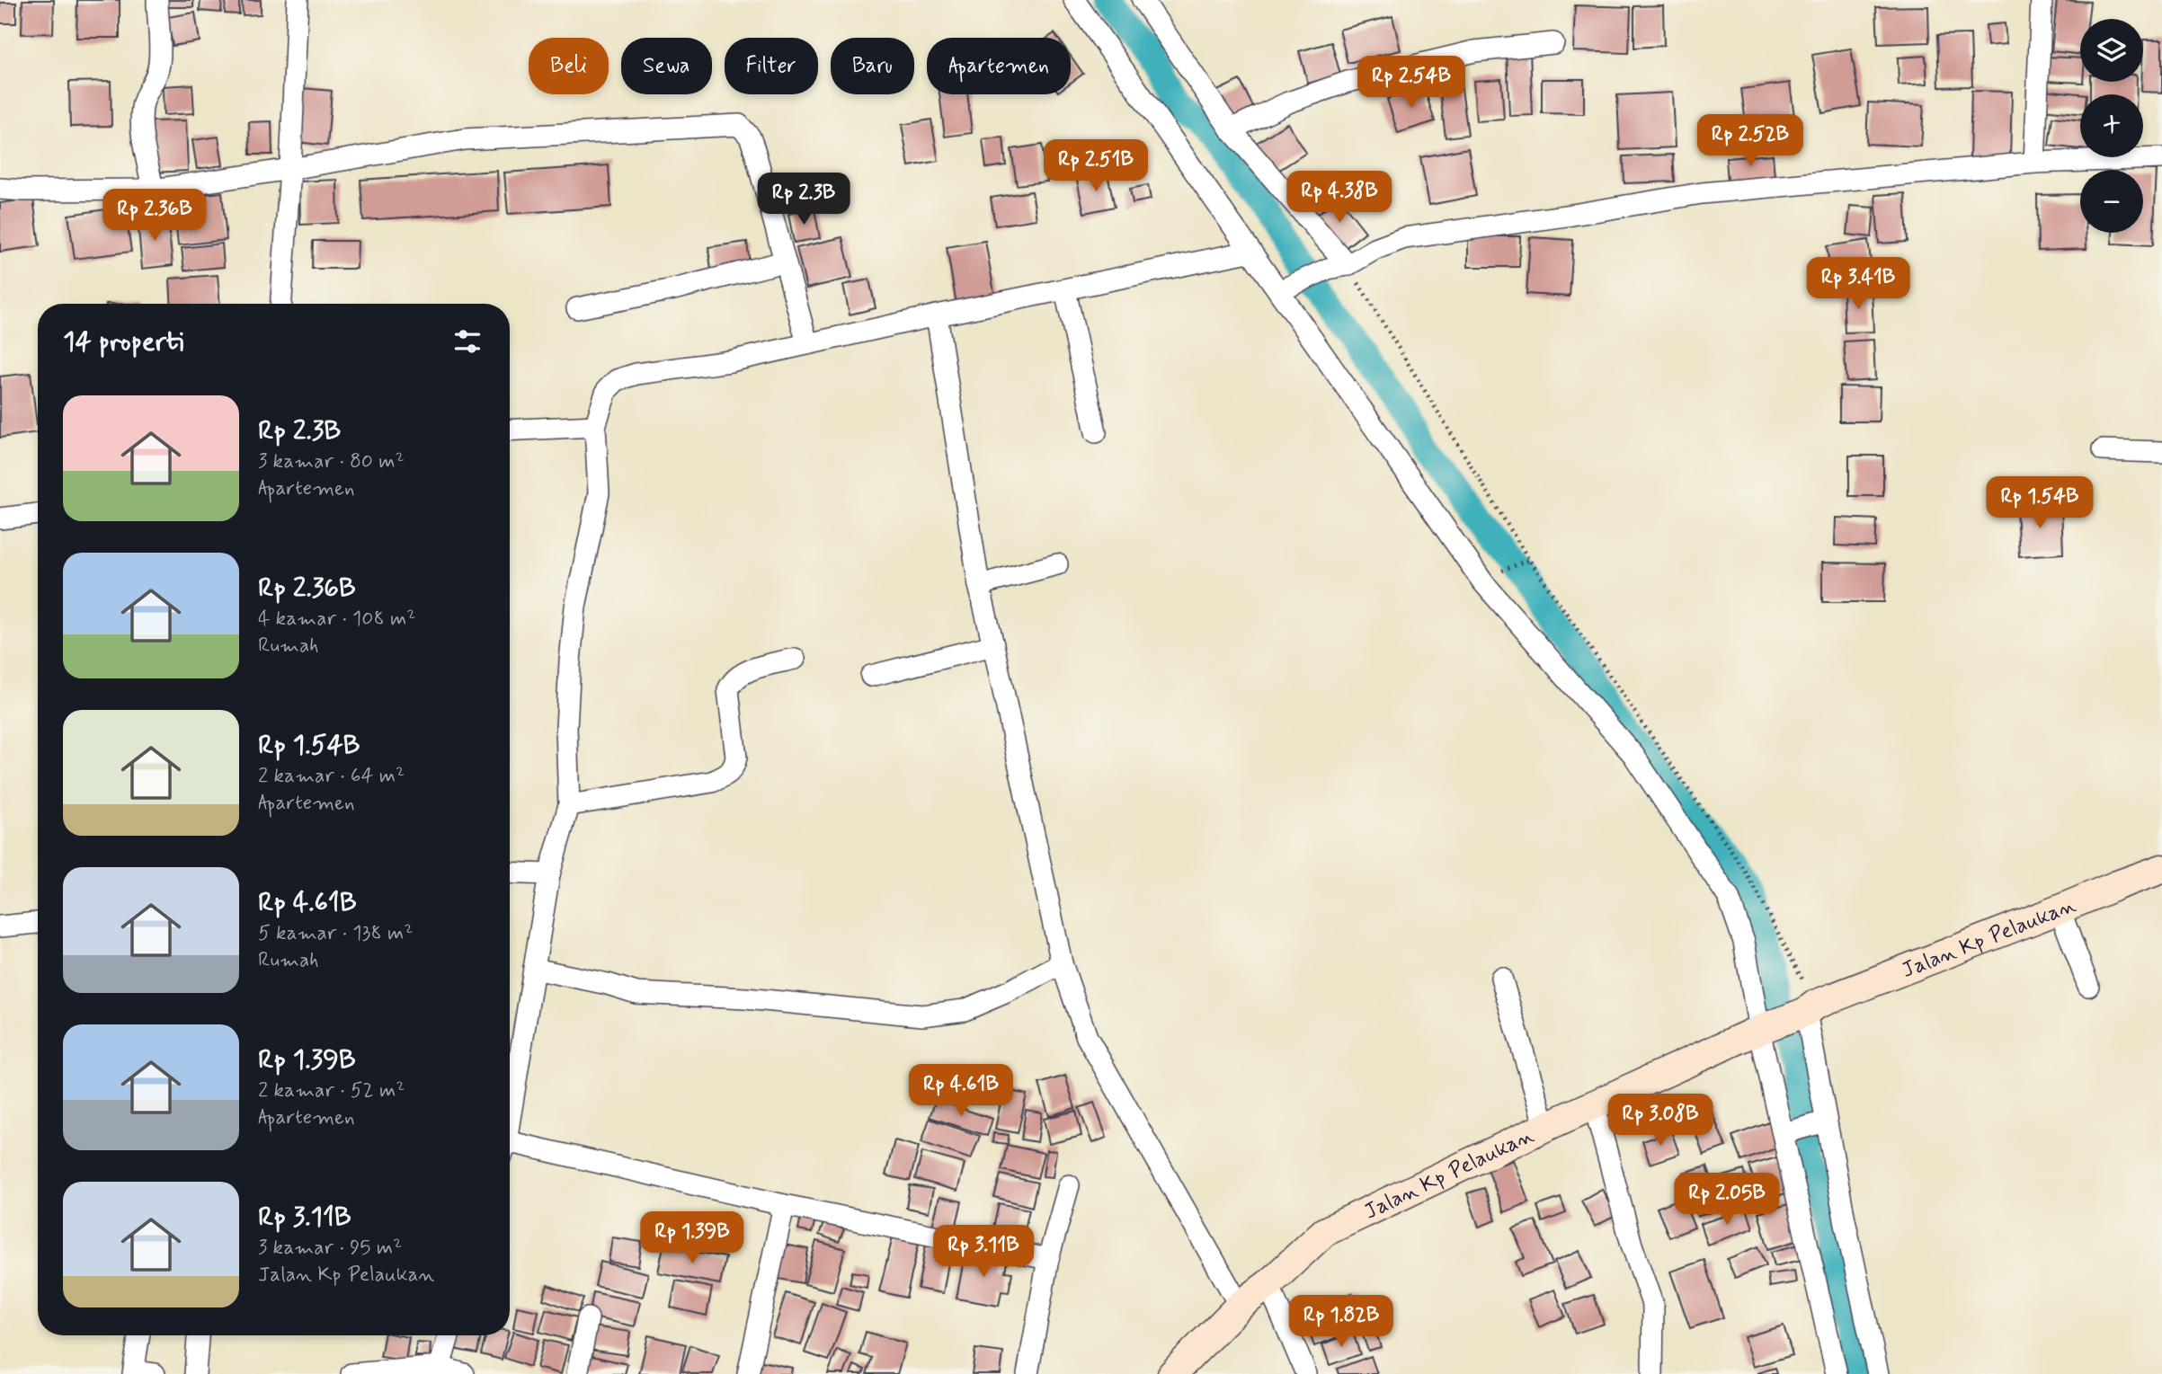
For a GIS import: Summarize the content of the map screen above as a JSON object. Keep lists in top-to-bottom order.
{
  "streets": {
    "street": ["Jalan Kp Pelaukan"]
  },
  "page": {
    "map_buttons": ["+", "−"],
    "chip": [
      "Beli",
      "Sewa",
      "Filter",
      "Baru",
      "Apartemen"
    ],
    "price": [
      "Rp 2.54B",
      "Rp 2.52B",
      "Rp 2.51B",
      "Rp 4.38B",
      "Rp 2.3B",
      "Rp 2.36B",
      "Rp 3.41B",
      "Rp 1.54B",
      "Rp 4.61B",
      "Rp 3.08B",
      "Rp 2.05B",
      "Rp 1.39B",
      "Rp 3.11B",
      "Rp 1.82B"
    ],
    "heading": "14 properti",
    "list": [
      {
        "name": "Rp 2.3B",
        "note": "3 kamar · 80 m² · Apartemen"
      },
      {
        "name": "Rp 2.36B",
        "note": "4 kamar · 108 m² · Rumah"
      },
      {
        "name": "Rp 1.54B",
        "note": "2 kamar · 64 m² · Apartemen"
      },
      {
        "name": "Rp 4.61B",
        "note": "5 kamar · 138 m² · Rumah"
      },
      {
        "name": "Rp 1.39B",
        "note": "2 kamar · 52 m² · Apartemen"
      },
      {
        "name": "Rp 3.11B",
        "note": "3 kamar · 95 m² · Jalan Kp Pelaukan"
      }
    ]
  }
}
